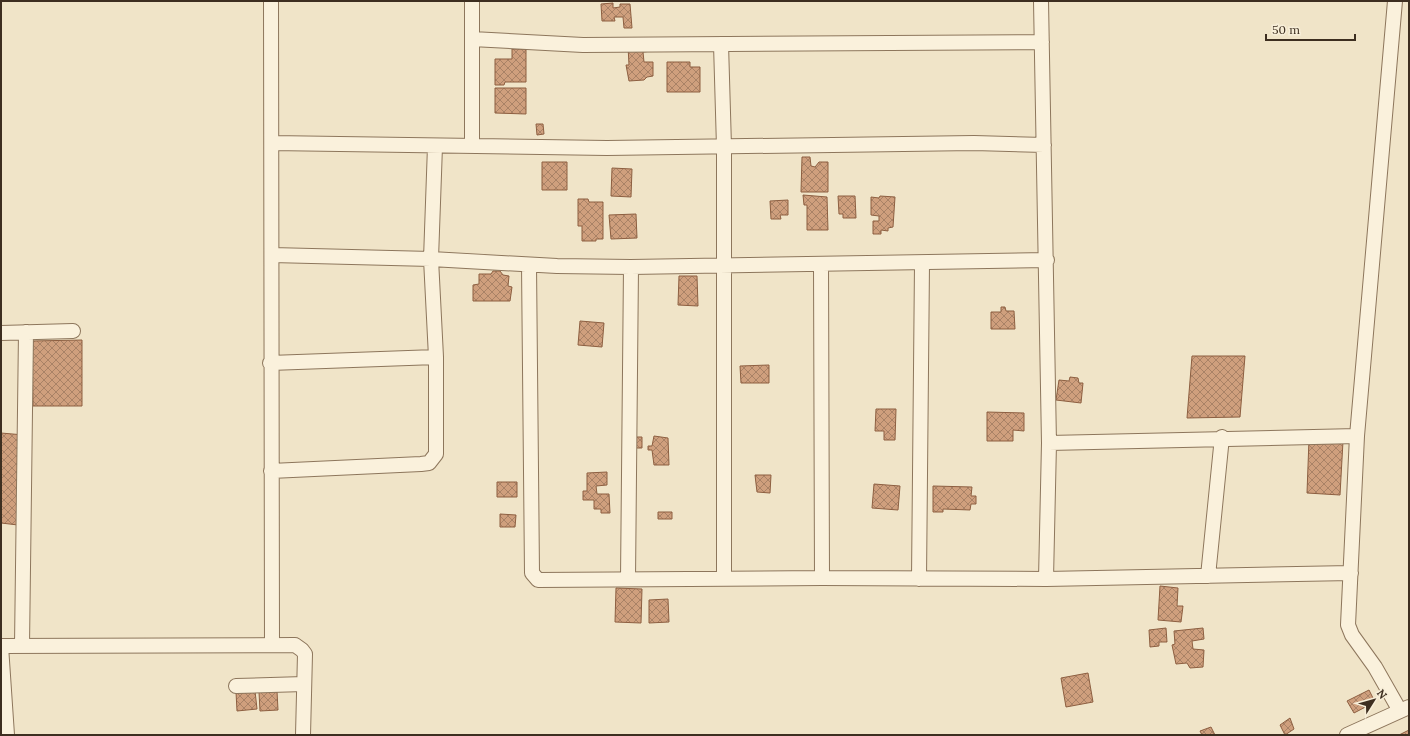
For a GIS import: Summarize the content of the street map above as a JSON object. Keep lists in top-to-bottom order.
{
  "scale_bar": "50 m",
  "north": "top right"
}
